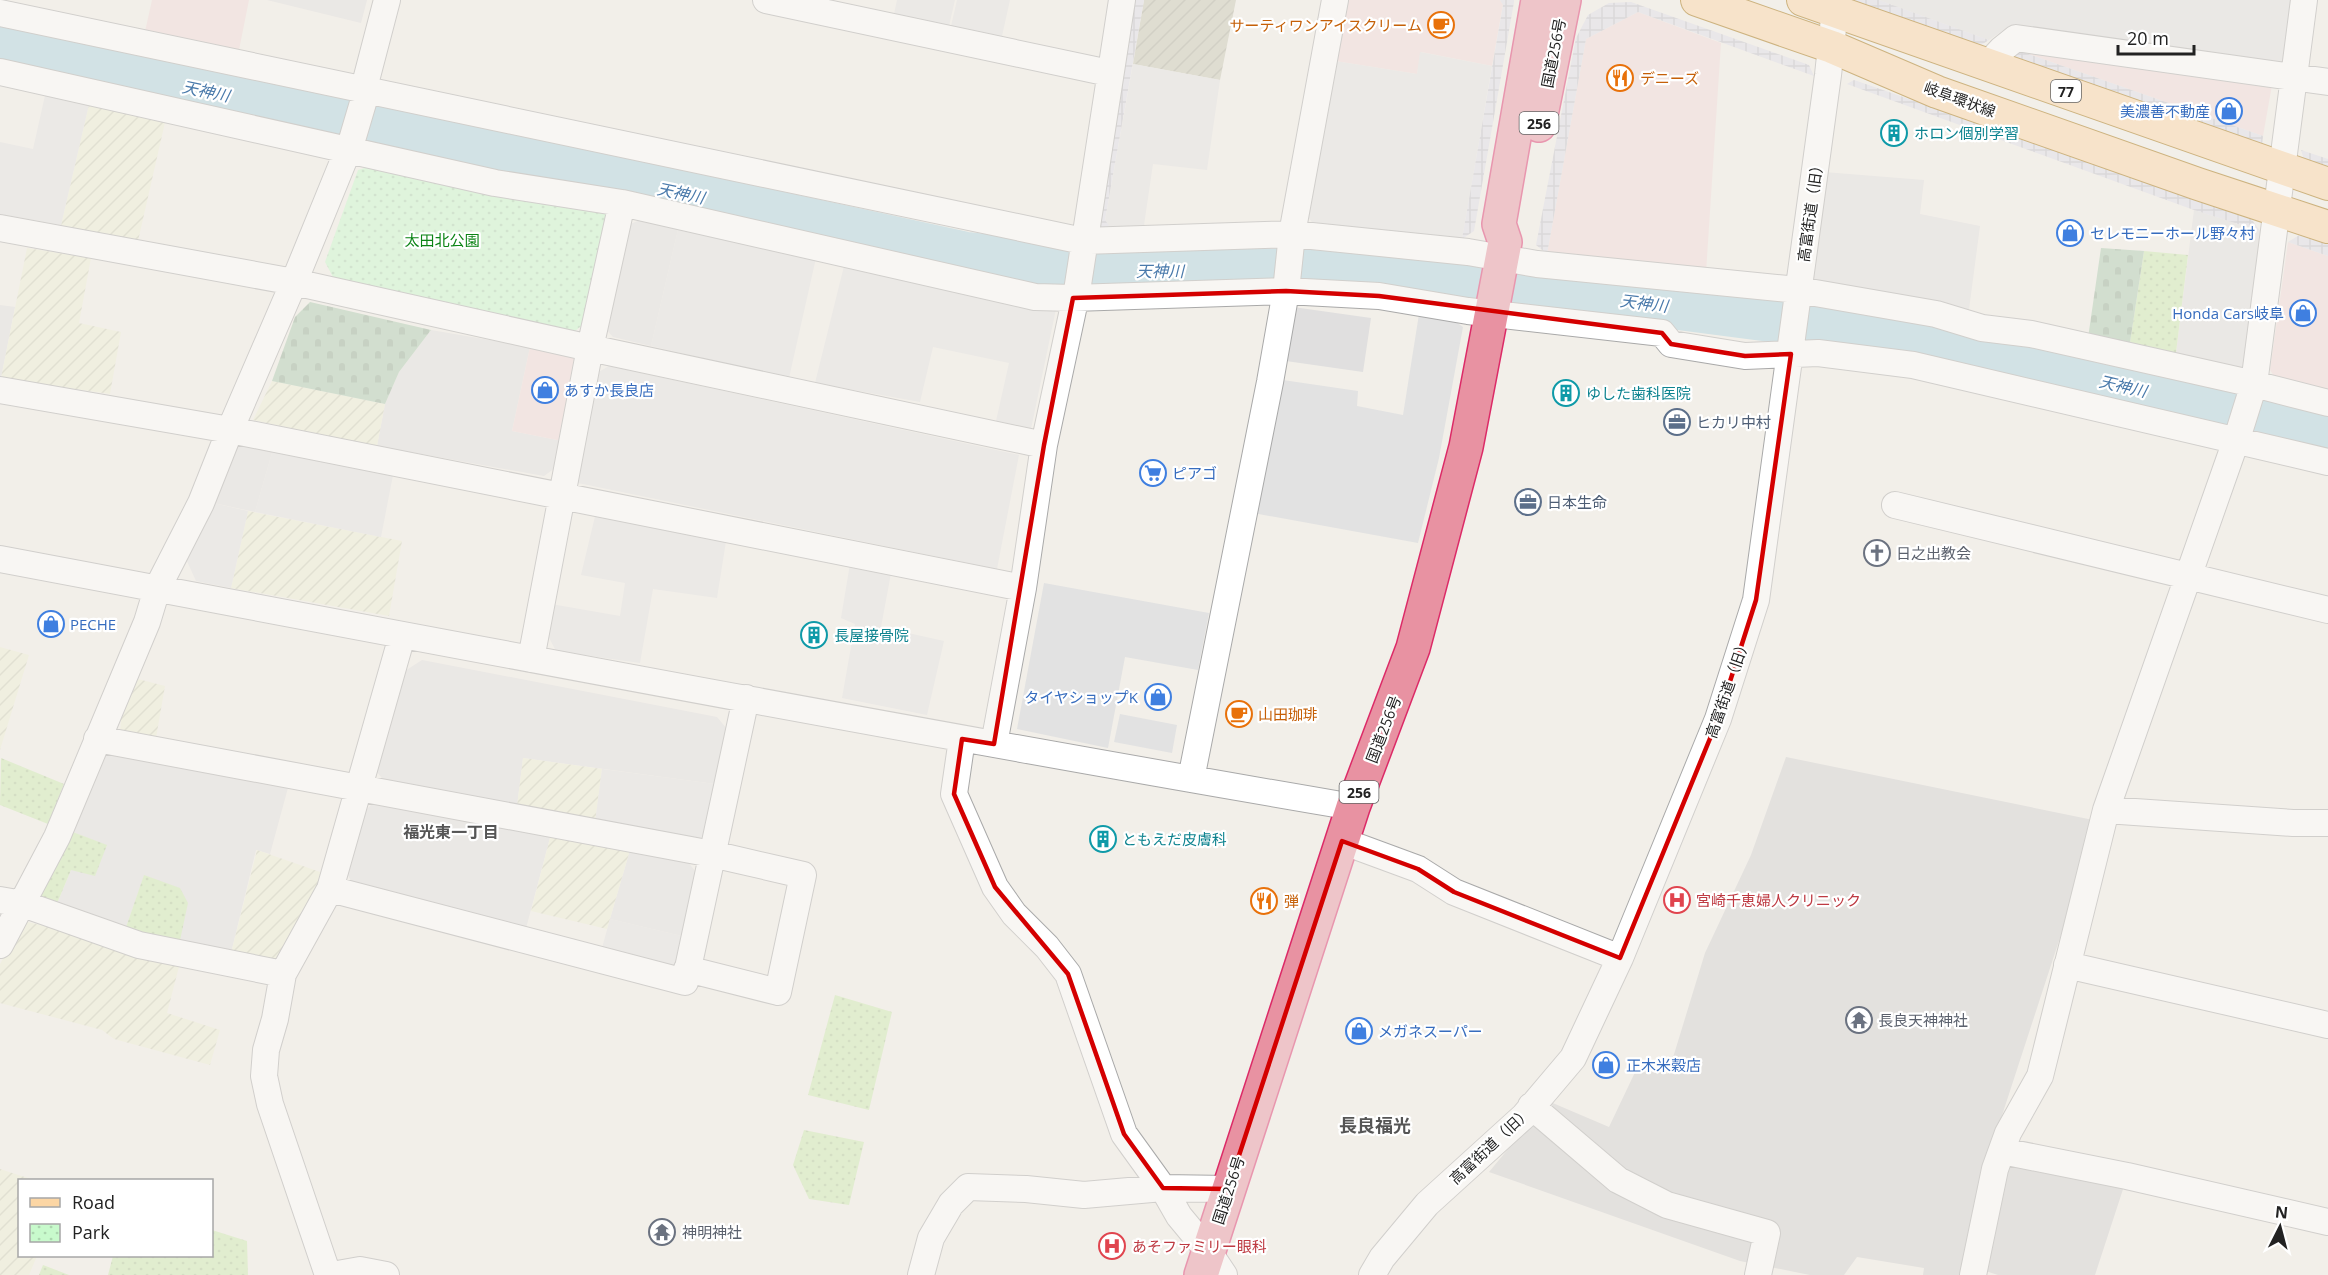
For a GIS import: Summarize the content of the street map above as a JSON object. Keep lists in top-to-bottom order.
{
  "streets": {
    "highway": ["国道256号", "256"],
    "main road": ["77", "岐阜環状線"],
    "street": ["高富街道（旧）"]
  },
  "crossings": [
    ["77", "高富街道（旧）"],
    ["岐阜環状線", "高富街道（旧）"]
  ],
  "districts": ["福光東一丁目", "長良福光"],
  "water": ["天神川"],
  "parks": ["太田北公園"],
  "places": {
    "cafe": ["サーティワンアイスクリーム", "山田珈琲"],
    "restaurant": ["デニーズ", "弾"],
    "shop": [
      "美濃善不動産",
      "セレモニーホール野々村",
      "Honda Cars岐阜",
      "あすか長良店",
      "PECHE",
      "タイヤショップK",
      "メガネスーパー",
      "正木米穀店"
    ],
    "building": [
      "ホロン個別学習",
      "ゆした歯科医院",
      "長屋接骨院",
      "ともえだ皮膚科"
    ],
    "office": ["ヒカリ中村", "日本生命"],
    "supermarket": ["ピアゴ"],
    "church": ["日之出教会"],
    "hospital": ["宮崎千恵婦人クリニック", "あそファミリー眼科"],
    "temple": ["長良天神神社", "神明神社"]
  },
  "legend": ["Road", "Park"],
  "scale_bar": "20 m",
  "north": "top"
}
